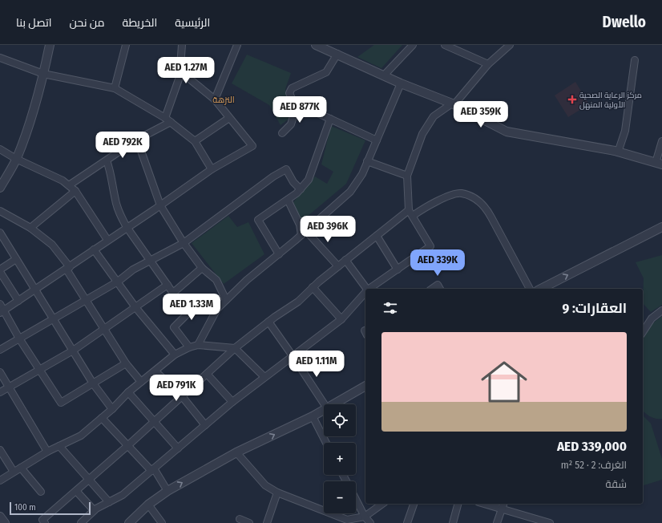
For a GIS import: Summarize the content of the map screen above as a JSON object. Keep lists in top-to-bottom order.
{
  "districts": ["النزهة"],
  "places": {
    "health": ["مركز الرعاية الصحية الأولية المنهل"]
  },
  "scale_bar": "100 m",
  "page": {
    "header": "Dwello",
    "nav": [
      "الرئيسية",
      "الخريطة",
      "من نحن",
      "اتصل بنا"
    ],
    "price": [
      "AED 1.27M",
      "AED 877K",
      "AED 359K",
      "AED 792K",
      "AED 396K",
      "AED 339K",
      "AED 1.33M",
      "AED 1.11M",
      "AED 791K"
    ],
    "heading": "العقارات: 9",
    "list": [
      {
        "name": "AED 339,000",
        "note": "الغرف: 2 · 52 m² · شقة"
      }
    ],
    "map_buttons": ["+", "−"],
    "scale": "100 m"
  }
}
